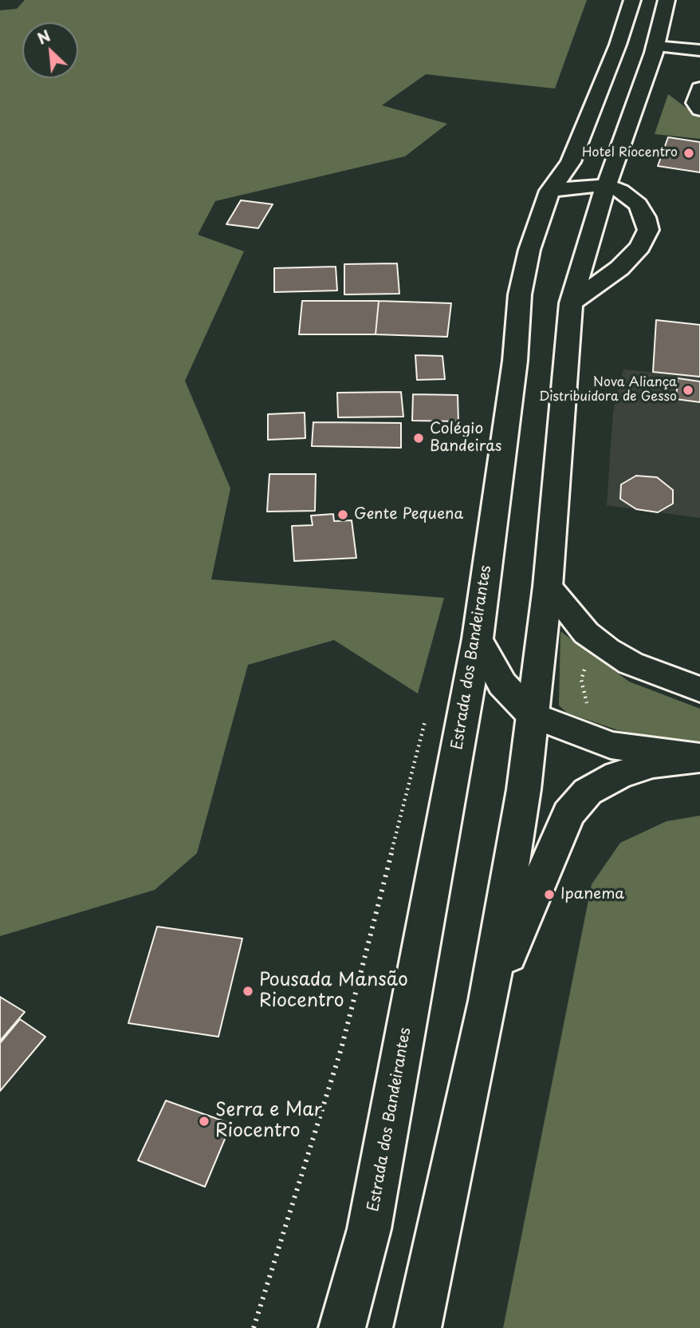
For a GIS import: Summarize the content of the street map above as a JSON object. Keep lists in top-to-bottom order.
{
  "streets": {
    "main road": ["Estrada dos Bandeirantes"]
  },
  "places": [
    "Hotel Riocentro",
    "Nova Aliança Distribuidora de Gesso",
    "Colégio Bandeiras",
    "Gente Pequena",
    "Ipanema",
    "Pousada Mansão Riocentro",
    "Serra e Mar Riocentro"
  ],
  "north": "top left"
}
